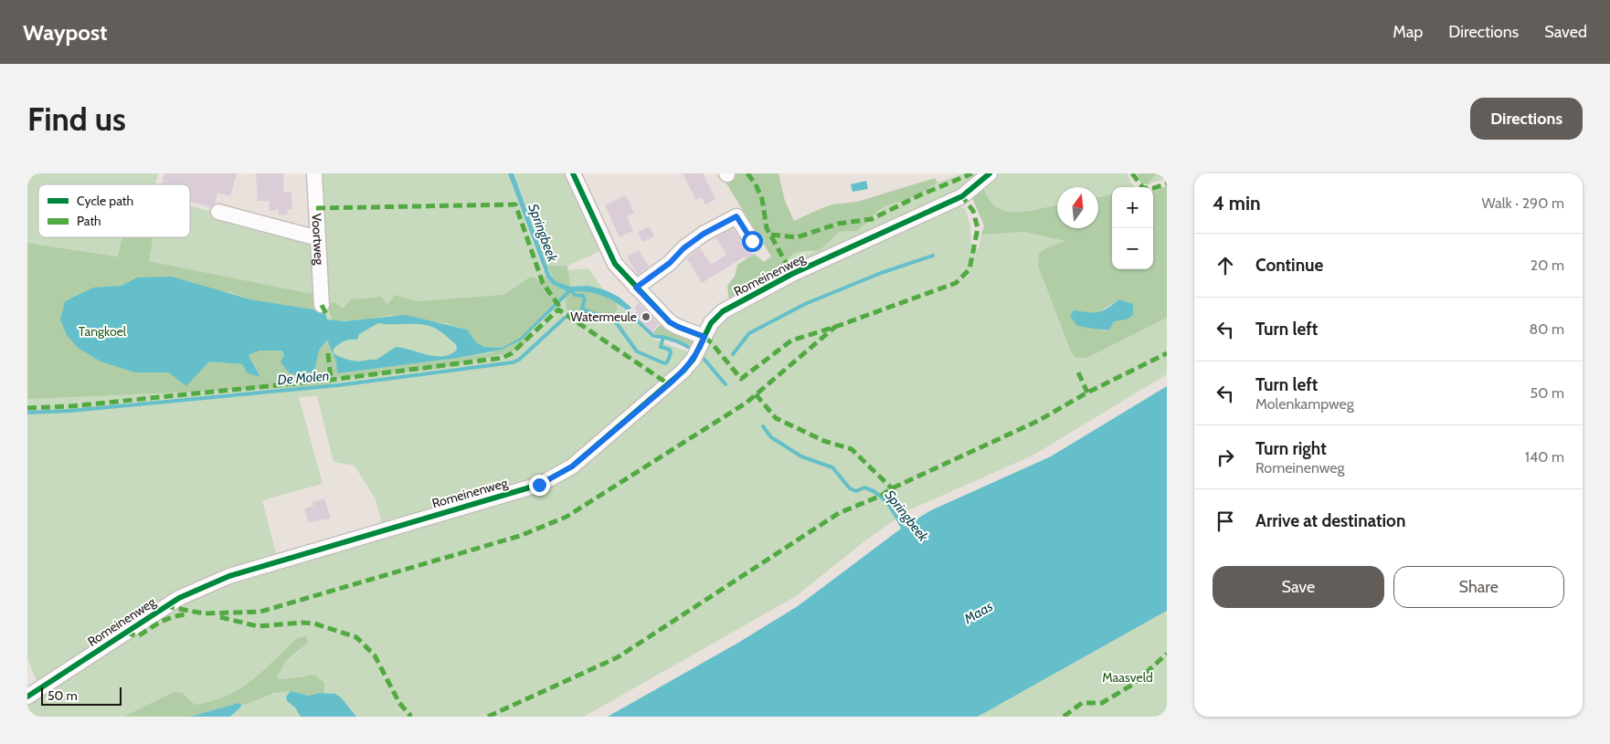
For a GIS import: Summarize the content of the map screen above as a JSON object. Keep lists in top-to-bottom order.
{
  "streets": {
    "street": ["Voortweg", "Romeinenweg"]
  },
  "water": ["Springbeek", "De Molen", "Maas"],
  "parks": ["Tangkoel", "Maasveld"],
  "places": ["Watermeule"],
  "legend": ["Cycle path", "Path"],
  "scale_bar": "50 m",
  "north": "top",
  "page": {
    "header": "Waypost",
    "nav": ["Map", "Directions", "Saved"],
    "buttons": [
      "Directions",
      ["Save", "Share"]
    ],
    "title": "Find us",
    "heading": ["4 min", "Walk · 290 m"],
    "map_buttons": ["+", "−"],
    "list": [
      ["Continue", "20 m"],
      ["Turn left", "80 m"],
      ["Turn left", "Molenkampweg", "50 m"],
      ["Turn right", "Romeinenweg", "140 m"],
      "Arrive at destination"
    ],
    "scale": "50 m"
  }
}
